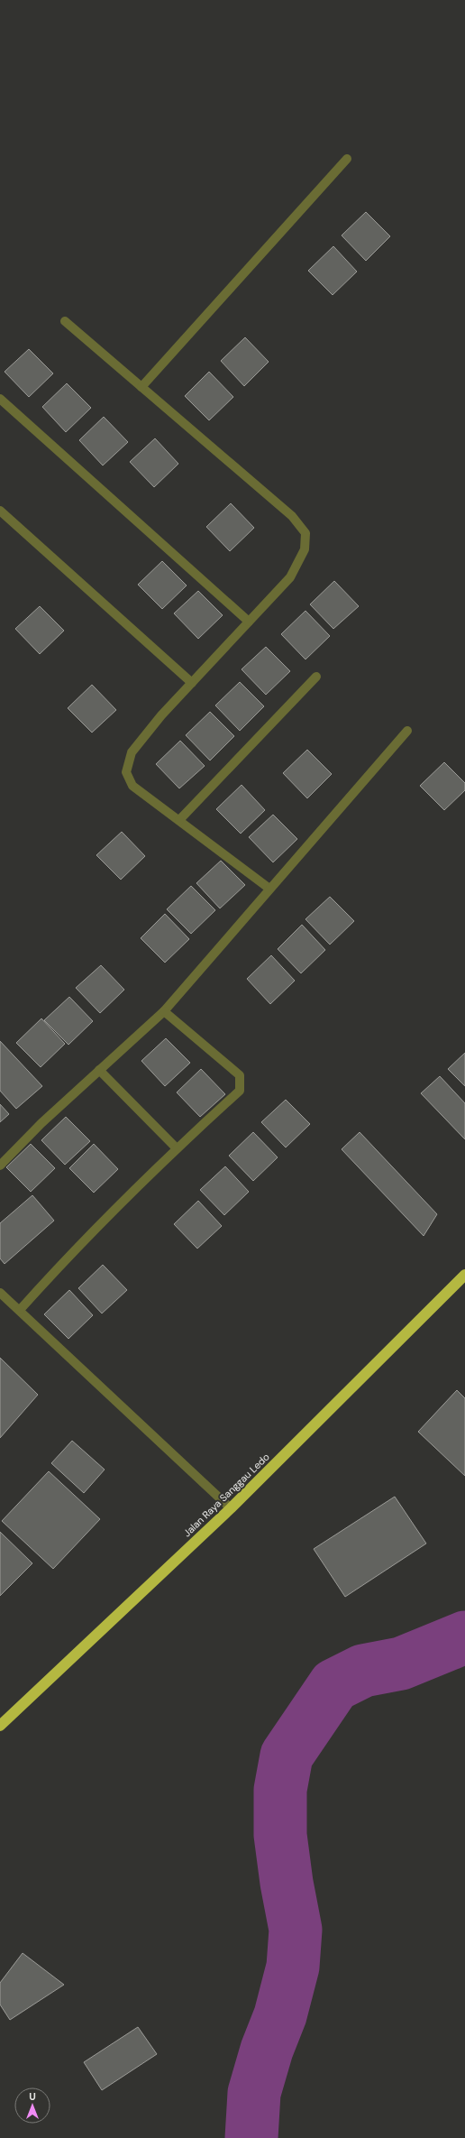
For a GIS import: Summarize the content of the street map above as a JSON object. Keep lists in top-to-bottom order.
{
  "streets": {
    "highway": ["Jalan Raya Sanggau Ledo"]
  },
  "north": "top"
}
